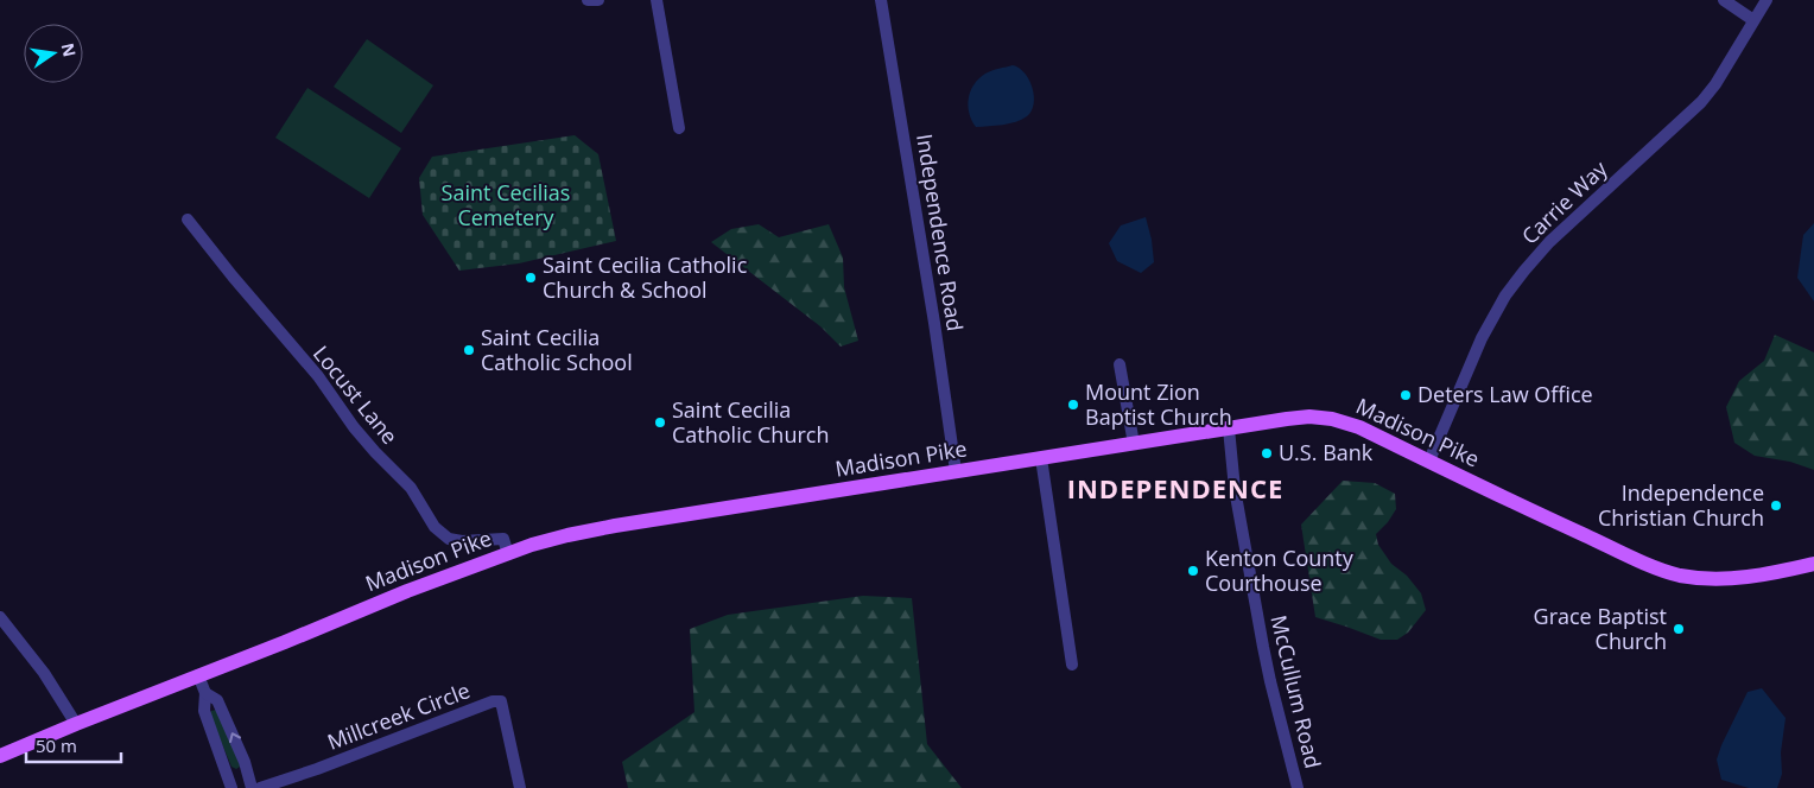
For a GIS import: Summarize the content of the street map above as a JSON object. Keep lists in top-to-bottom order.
{
  "streets": {
    "main road": ["Madison Pike"],
    "street": [
      "Carrie Way",
      "Independence Road",
      "Locust Lane",
      "McCullum Road",
      "Millcreek Circle"
    ]
  },
  "crossings": [
    ["Carrie Way", "Madison Pike"],
    ["Independence Road", "Madison Pike"],
    ["Locust Lane", "Madison Pike"],
    ["Madison Pike", "McCullum Road"]
  ],
  "districts": ["INDEPENDENCE"],
  "parks": ["Saint Cecilias Cemetery"],
  "places": [
    "Saint Cecilia Catholic Church & School",
    "Saint Cecilia Catholic School",
    "Deters Law Office",
    "Mount Zion Baptist Church",
    "Saint Cecilia Catholic Church",
    "U.S. Bank",
    "Independence Christian Church",
    "Kenton County Courthouse",
    "Grace Baptist Church"
  ],
  "scale_bar": "50 m",
  "north": "right"
}
